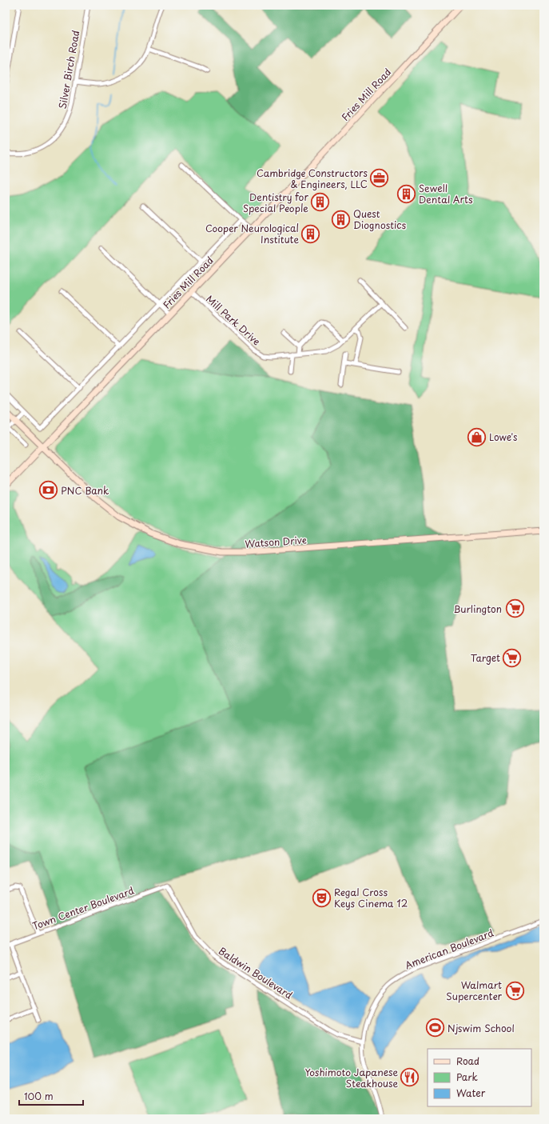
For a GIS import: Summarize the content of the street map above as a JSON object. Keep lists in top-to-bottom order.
{
  "streets": {
    "main road": ["Fries Mill Road", "Watson Drive"],
    "street": [
      "Silver Birch Road",
      "Mill Park Drive",
      "Town Center Boulevard",
      "American Boulevard",
      "Baldwin Boulevard"
    ]
  },
  "crossings": [
    ["Fries Mill Road", "Mill Park Drive"],
    ["Fries Mill Road", "Watson Drive"],
    ["Town Center Boulevard", "Baldwin Boulevard"],
    ["American Boulevard", "Baldwin Boulevard"]
  ],
  "places": {
    "office": ["Cambridge Constructors & Engineers, LLC"],
    "building": [
      "Sewell Dental Arts",
      "Dentistry for Special People",
      "Quest Diognostics",
      "Cooper Neurological Institute"
    ],
    "shop": ["Lowe's"],
    "bank": ["PNC Bank"],
    "supermarket": ["Burlington", "Target", "Walmart Supercenter"],
    "theatre": ["Regal Cross Keys Cinema 12"],
    "sports": ["Njswim School"],
    "restaurant": ["Yoshimoto Japanese Steakhouse"]
  },
  "legend": ["Road", "Park", "Water"],
  "scale_bar": "100 m"
}
